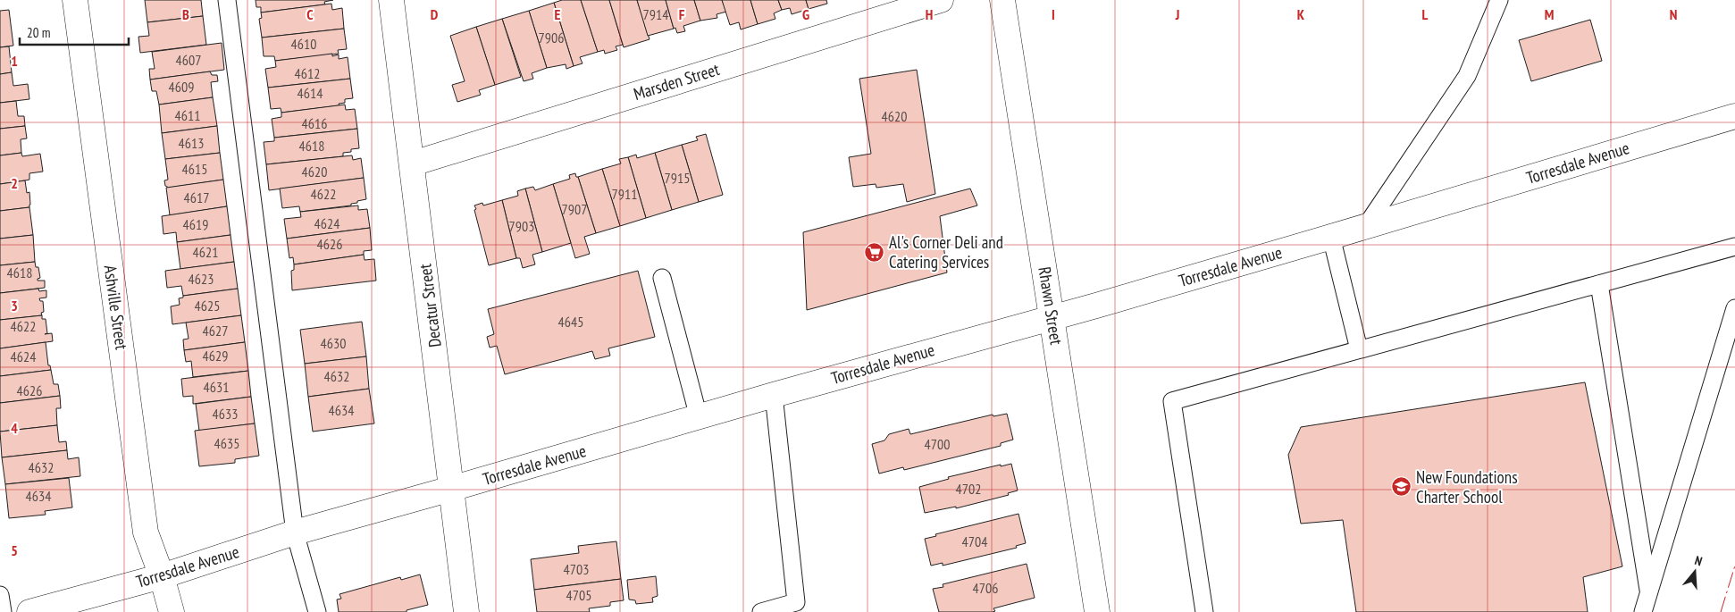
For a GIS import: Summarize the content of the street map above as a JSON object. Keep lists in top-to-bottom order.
{
  "streets": {
    "street": [
      "Marsden Street",
      "Torresdale Avenue",
      "Decatur Street",
      "Rhawn Street",
      "Ashville Street"
    ]
  },
  "crossings": [
    ["Marsden Street", "Decatur Street"],
    ["Torresdale Avenue", "Decatur Street"],
    ["Torresdale Avenue", "Rhawn Street"],
    ["Torresdale Avenue", "Ashville Street"]
  ],
  "places": {
    "supermarket": ["Al's Corner Deli and Catering Services"],
    "school or university": ["New Foundations Charter School"]
  },
  "house_numbers": [
    "7914",
    "7906",
    "4610",
    "4607",
    "4612",
    "4609",
    "4614",
    "4611",
    "4620",
    "4616",
    "4613",
    "4618",
    "4615",
    "4620",
    "7915",
    "4622",
    "7911",
    "4617",
    "7907",
    "4624",
    "4619",
    "7903",
    "4626",
    "4621",
    "4618",
    "4623",
    "4625",
    "4645",
    "4622",
    "4627",
    "4630",
    "4629",
    "4624",
    "4632",
    "4631",
    "4626",
    "4634",
    "4633",
    "4635",
    "4700",
    "4632",
    "4702",
    "4634",
    "4704",
    "4703",
    "4706",
    "4705"
  ],
  "scale_bar": "20 m",
  "north": "top",
  "grid": {
    "columns": [
      "B",
      "C",
      "D",
      "E",
      "F",
      "G",
      "H",
      "I",
      "J",
      "K",
      "L",
      "M",
      "N"
    ],
    "rows": [
      "1",
      "2",
      "3",
      "4",
      "5"
    ]
  }
}
